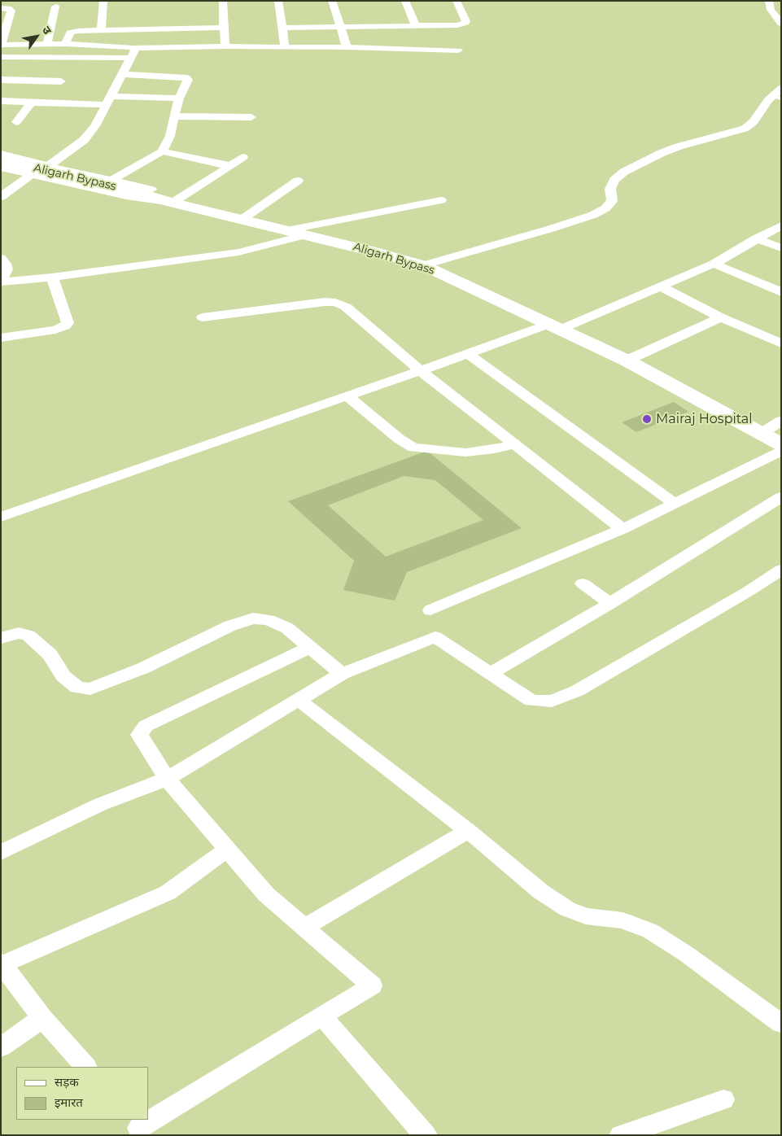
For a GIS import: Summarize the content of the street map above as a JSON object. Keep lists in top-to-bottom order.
{
  "streets": {
    "main road": ["Aligarh Bypass"]
  },
  "places": ["Mairaj Hospital"],
  "legend": ["सड़क", "इमारत"],
  "north": "top right"
}
